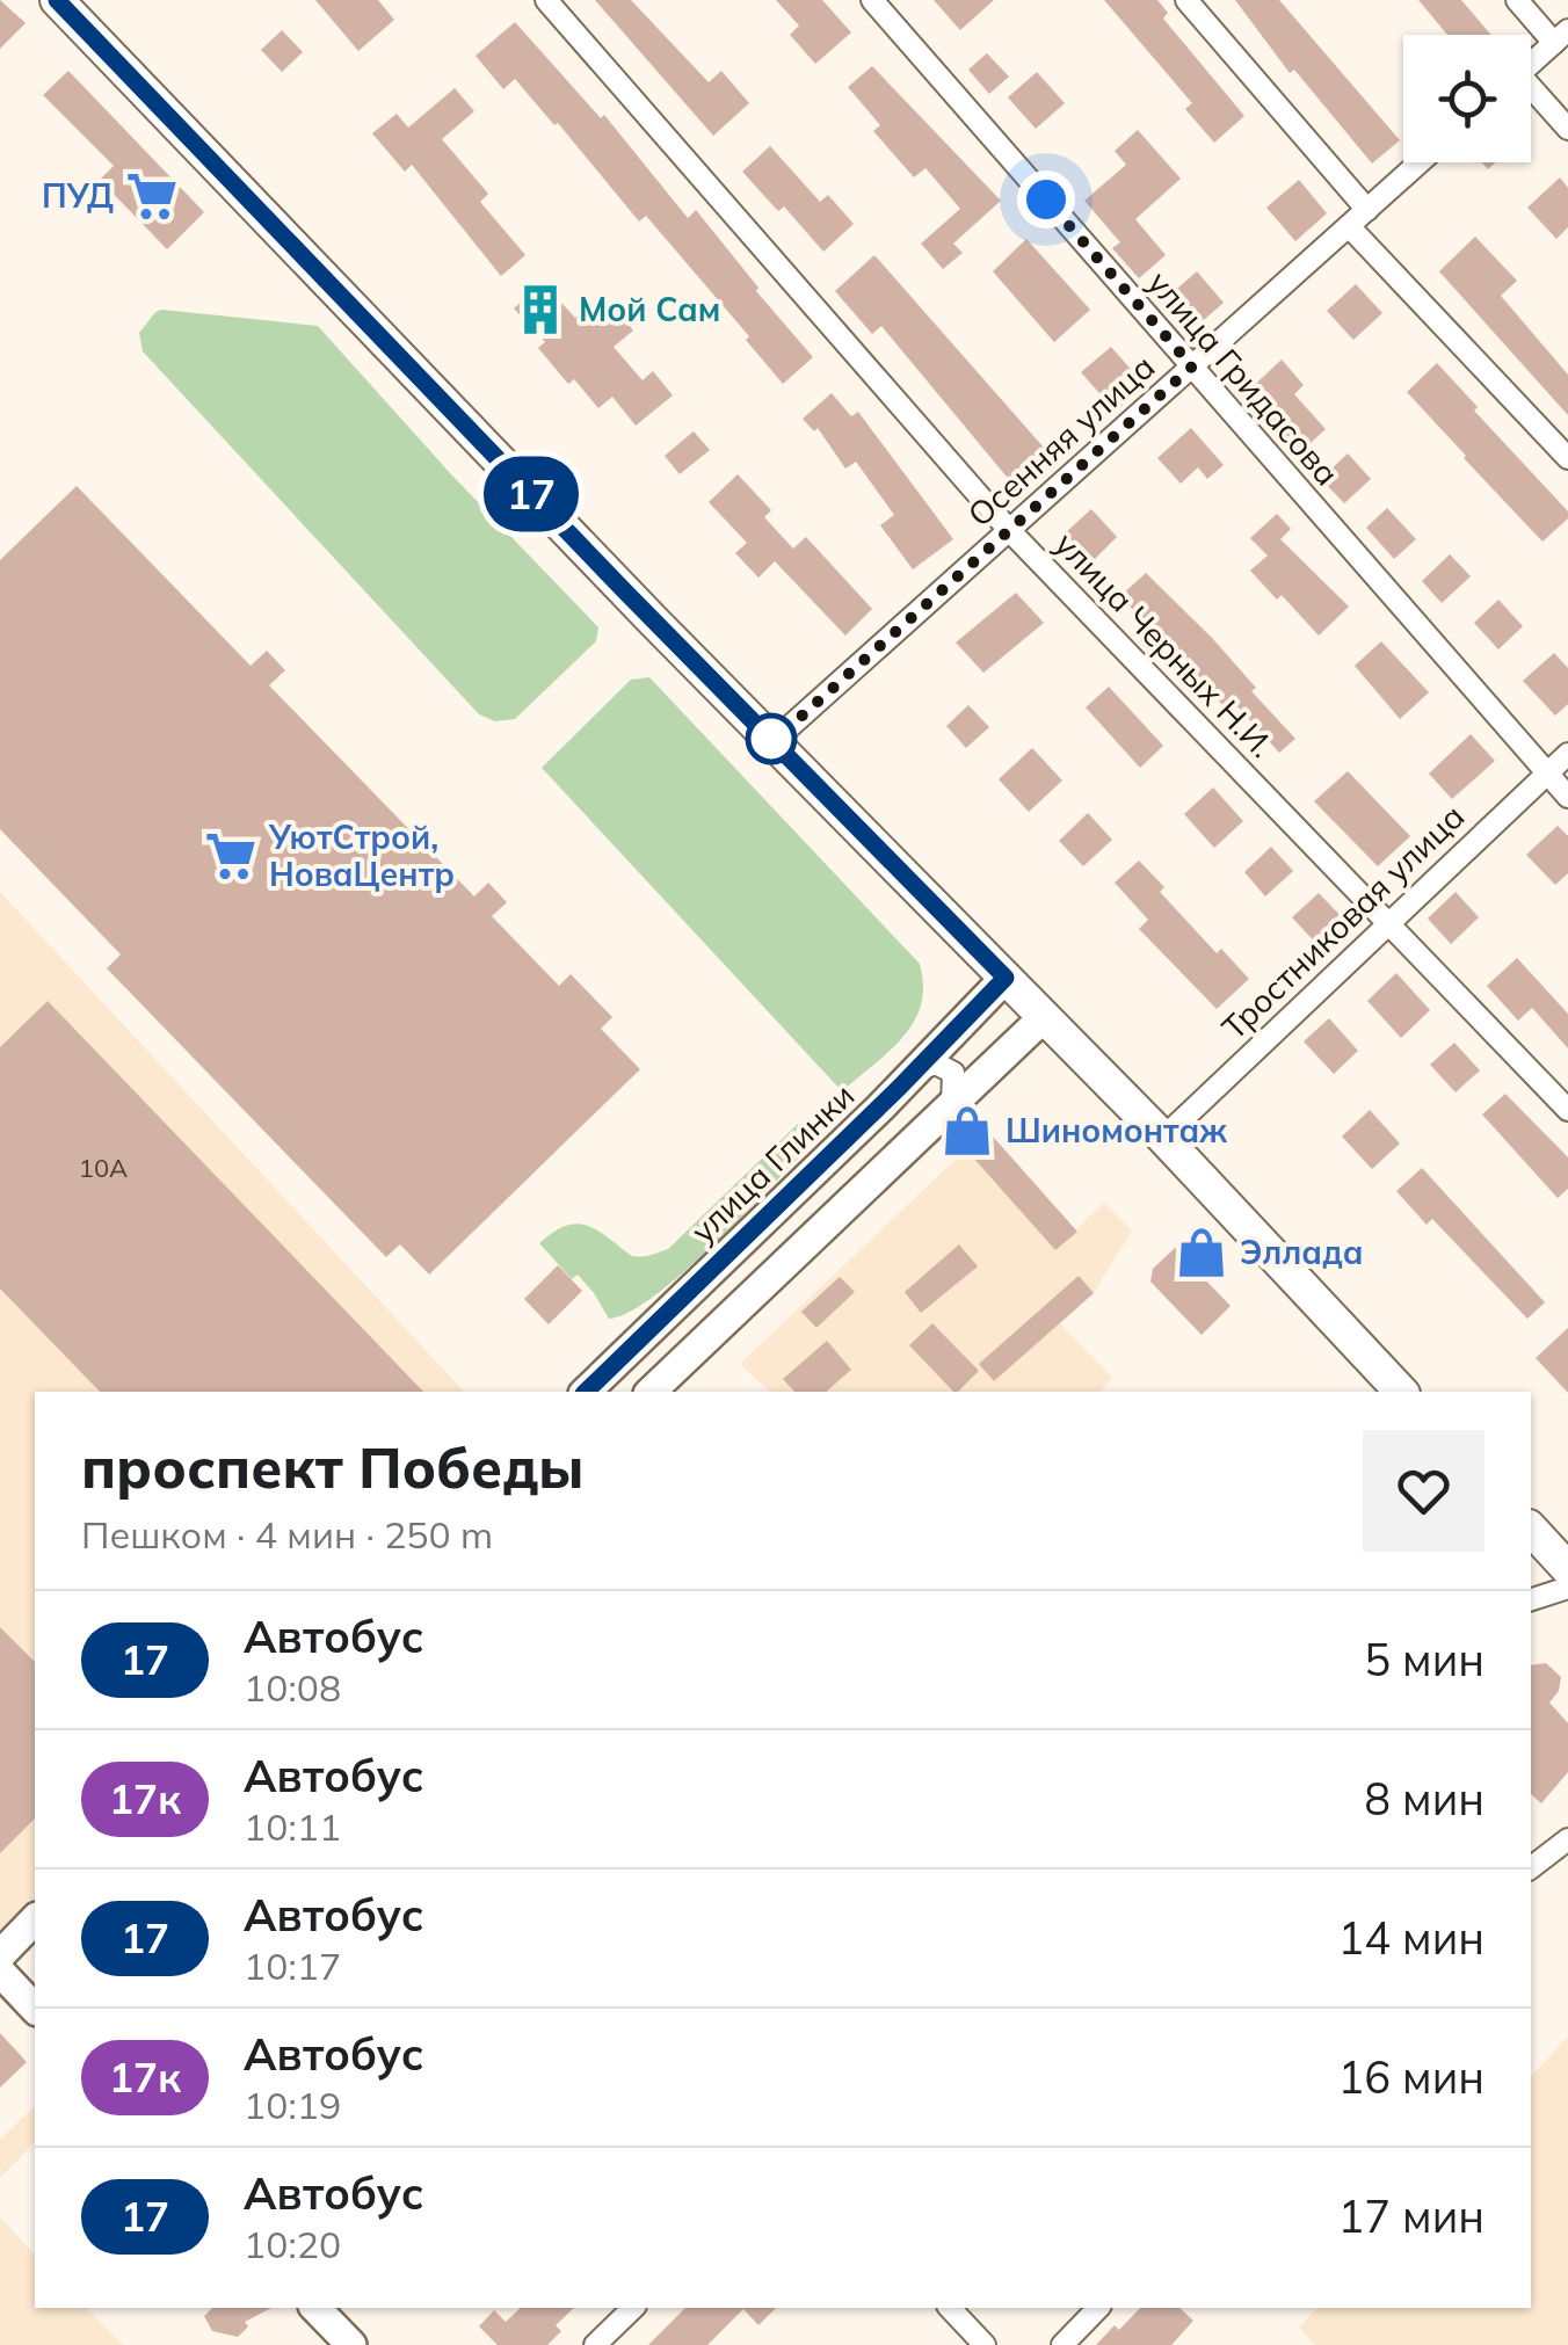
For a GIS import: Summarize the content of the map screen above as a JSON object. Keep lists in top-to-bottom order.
{
  "streets": {
    "main road": ["улица Глинки"],
    "street": [
      "улица Гридасова",
      "Осенняя улица",
      "улица Черных Н.И.",
      "Тростниковая улица"
    ]
  },
  "crossings": [
    ["улица Гридасова", "Осенняя улица"],
    ["улица Гридасова", "Тростниковая улица"],
    ["Осенняя улица", "улица Черных Н.И."],
    ["улица Черных Н.И.", "Тростниковая улица"]
  ],
  "places": {
    "supermarket": ["ПУД", "УютСтрой, НоваЦентр"],
    "building": ["Мой Сам"],
    "shop": ["Шиномонтаж", "Эллада"]
  },
  "lines": ["bus line 17"],
  "house_numbers": ["10А"],
  "page": {
    "on_map": "17",
    "heading": ["проспект Победы", "Пешком · 4 мин · 250 m"],
    "list": [
      {
        "mark": "17",
        "name": "Автобус",
        "note": "10:08",
        "value": "5 мин"
      },
      {
        "mark": "17к",
        "name": "Автобус",
        "note": "10:11",
        "value": "8 мин"
      },
      {
        "mark": "17",
        "name": "Автобус",
        "note": "10:17",
        "value": "14 мин"
      },
      {
        "mark": "17к",
        "name": "Автобус",
        "note": "10:19",
        "value": "16 мин"
      },
      {
        "mark": "17",
        "name": "Автобус",
        "note": "10:20",
        "value": "17 мин"
      }
    ]
  }
}
